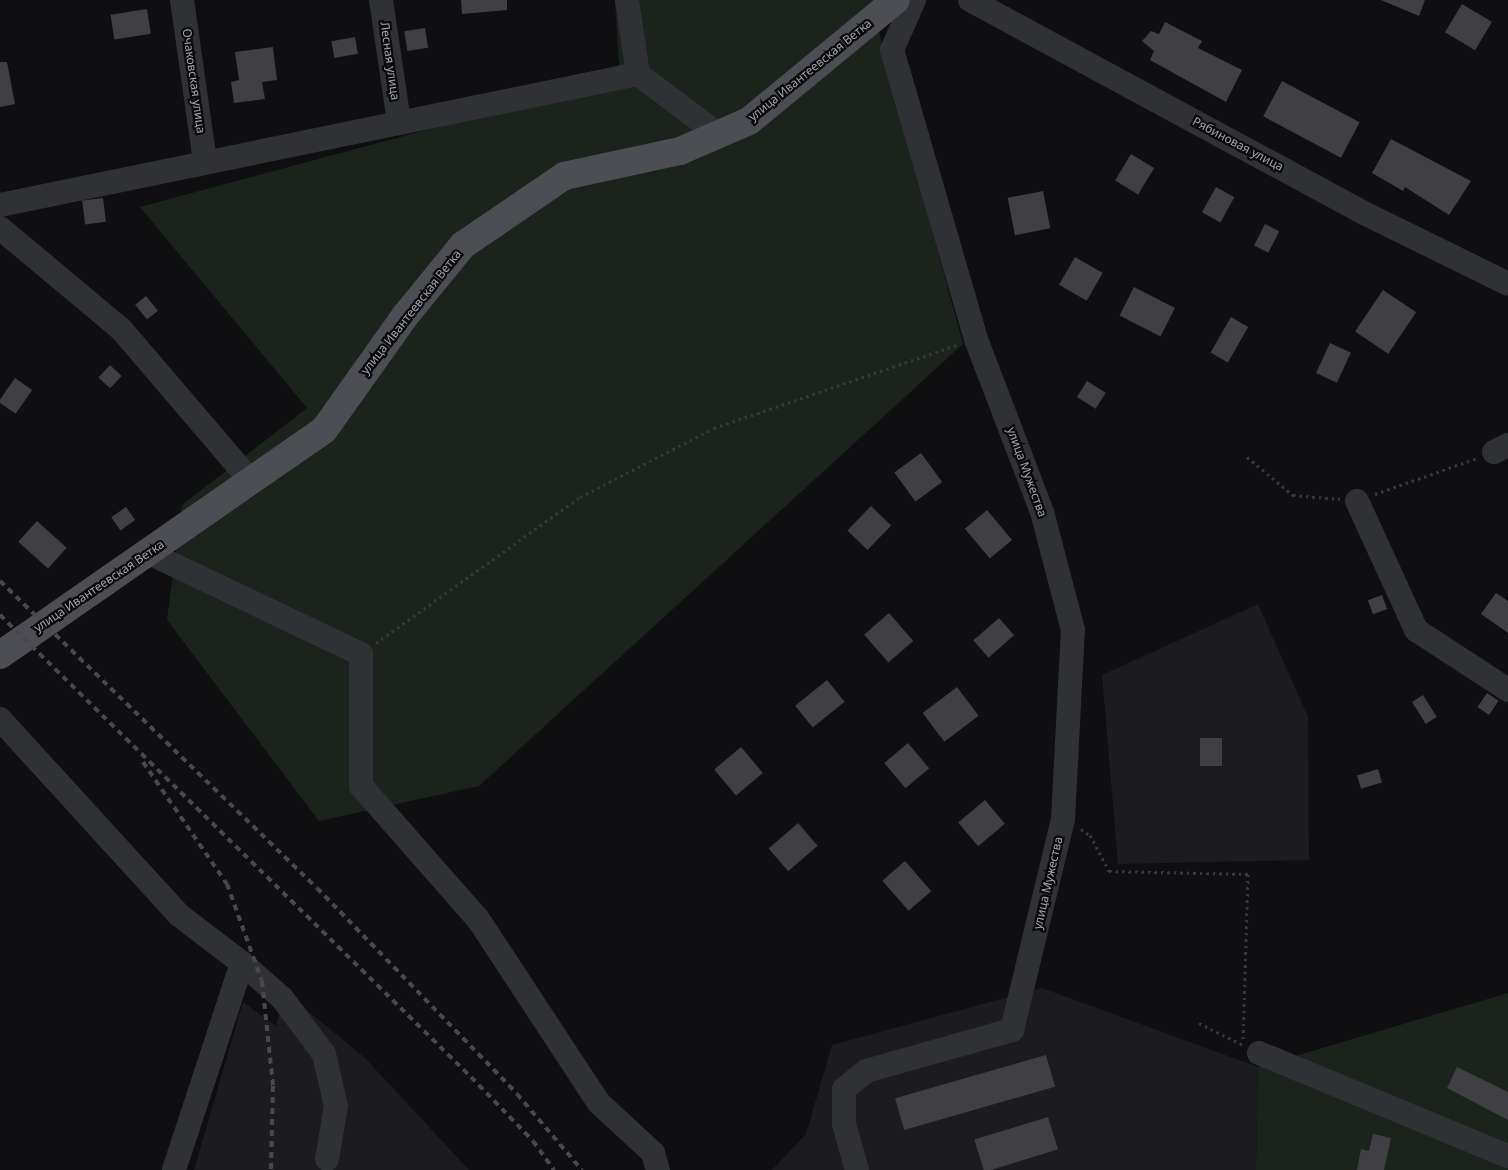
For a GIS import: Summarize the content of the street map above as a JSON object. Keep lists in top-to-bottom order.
{
  "streets": {
    "main road": ["улица Ивантеевская Ветка"],
    "street": [
      "Лесная улица",
      "Очаковская улица",
      "Рябиновая улица",
      "улица Мужества"
    ]
  }
}
